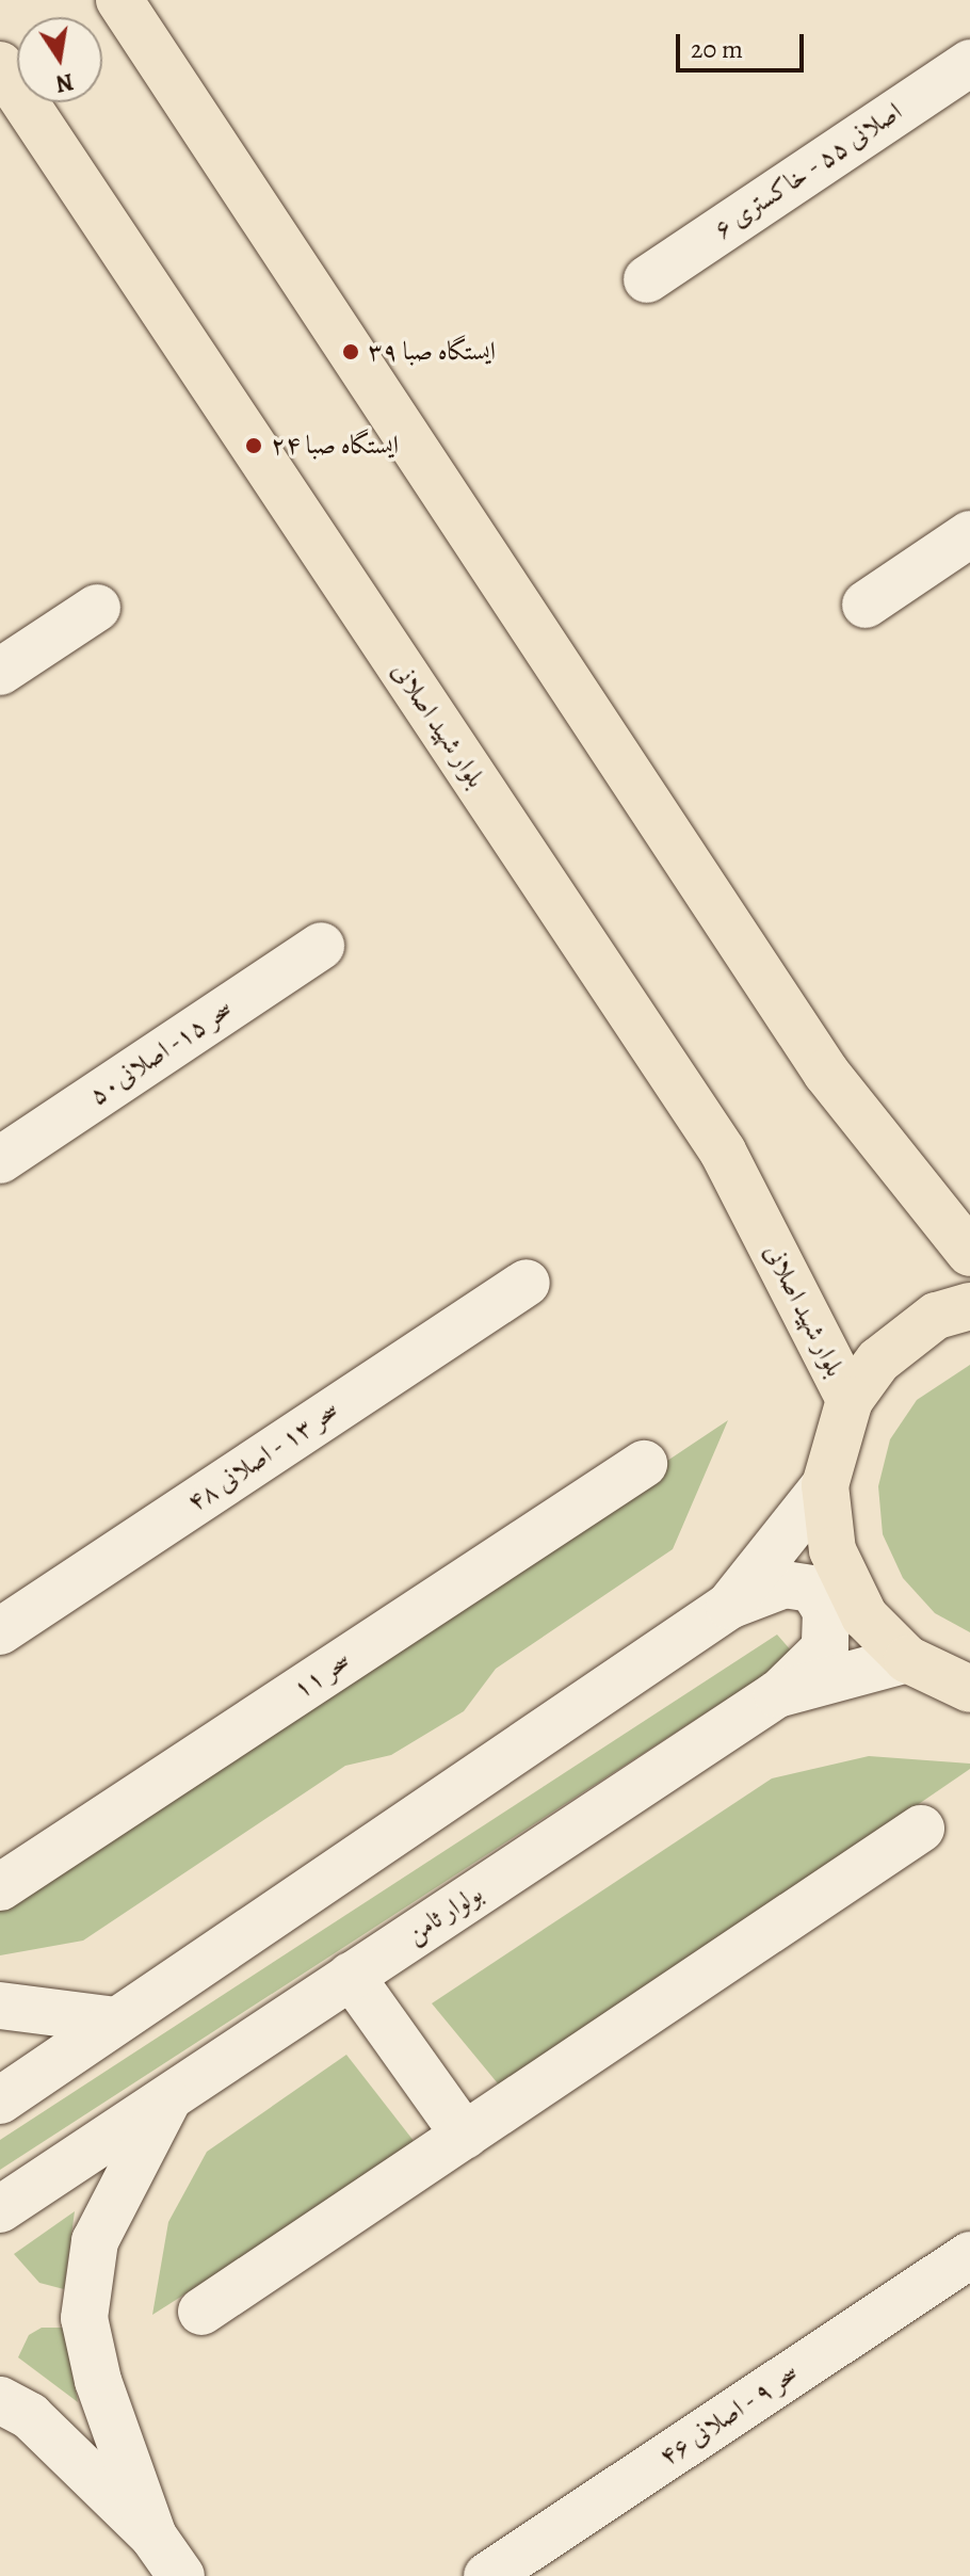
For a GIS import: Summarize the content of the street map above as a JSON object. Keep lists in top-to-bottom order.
{
  "streets": {
    "main road": ["بلوار شهید اصلانی"],
    "street": [
      "اصلانی ۵۵ - خاکستری ۶",
      "سحر ۱۵- اصلانی۵۰",
      "سحر ۱۳ - اصلانی ۴۸",
      "سحر ۱۱",
      "بولوار ثامن",
      "سحر ۹ - اصلانی ۴۶"
    ]
  },
  "places": ["ایستگاه صبا ۳۹", "ایستگاه صبا ۲۴"],
  "scale_bar": "20 m",
  "north": "bottom"
}
